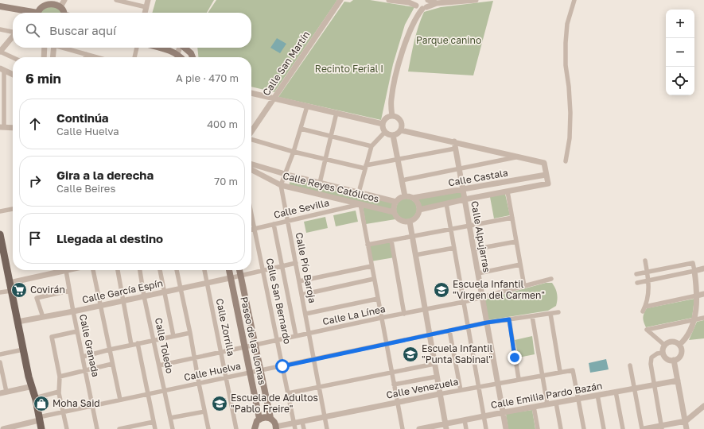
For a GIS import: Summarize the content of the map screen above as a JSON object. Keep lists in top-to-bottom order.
{
  "streets": {
    "main road": ["Paseo de las Lomas"],
    "street": [
      "Calle San Martín",
      "Calle Castala",
      "Calle Reyes Católicos",
      "Calle Sevilla",
      "Calle Alpujarras",
      "Calle Pío Baroja",
      "Calle García Espín",
      "Calle San Bernardo",
      "Calle La Línea",
      "Calle Zorrilla",
      "Calle Granada",
      "Calle Toledo",
      "Calle Huelva",
      "Calle Venezuela",
      "Calle Emilia Pardo Bazán"
    ]
  },
  "crossings": [
    ["Calle Castala", "Calle Reyes Católicos"],
    ["Calle Castala", "Calle Alpujarras"],
    ["Calle Reyes Católicos", "Calle Sevilla"],
    ["Calle Reyes Católicos", "Calle Pío Baroja"],
    ["Calle Sevilla", "Calle Pío Baroja"],
    ["Calle Sevilla", "Calle San Bernardo"],
    ["Calle Alpujarras", "Calle La Línea"],
    ["Calle Alpujarras", "Calle Huelva"],
    ["Calle Alpujarras", "Calle Venezuela"],
    ["Calle Alpujarras", "Calle Emilia Pardo Bazán"],
    ["Calle Pío Baroja", "Calle La Línea"],
    ["Calle Pío Baroja", "Calle Huelva"],
    ["Calle Pío Baroja", "Calle Venezuela"],
    ["Calle García Espín", "Calle Zorrilla"],
    ["Calle García Espín", "Paseo de las Lomas"],
    ["Calle García Espín", "Calle Granada"],
    ["Calle García Espín", "Calle Toledo"],
    ["Calle San Bernardo", "Calle La Línea"],
    ["Calle San Bernardo", "Calle Huelva"],
    ["Calle San Bernardo", "Calle Venezuela"],
    ["Calle La Línea", "Calle Zorrilla"],
    ["Calle La Línea", "Paseo de las Lomas"],
    ["Calle La Línea", "Calle Toledo"],
    ["Calle Zorrilla", "Calle Huelva"],
    ["Paseo de las Lomas", "Calle Huelva"],
    ["Paseo de las Lomas", "Calle Venezuela"],
    ["Calle Granada", "Calle Huelva"],
    ["Calle Toledo", "Calle Huelva"],
    ["Calle Venezuela", "Calle Emilia Pardo Bazán"]
  ],
  "parks": ["Parque canino", "Recinto Ferial I"],
  "places": {
    "supermarket": ["Covirán"],
    "school or university": ["Escuela Infantil \"Virgen del Carmen\"", "Escuela Infantil \"Punta Sabinal\"", "Escuela de Adultos \"Pablo Freire\""],
    "shop": ["Moha Said"]
  },
  "page": {
    "map_buttons": ["+", "−"],
    "search": "Buscar aquí",
    "heading": ["6 min", "A pie · 470 m"],
    "list": [
      ["Continúa", "Calle Huelva", "400 m"],
      ["Gira a la derecha", "Calle Beires", "70 m"],
      "Llegada al destino"
    ]
  }
}
